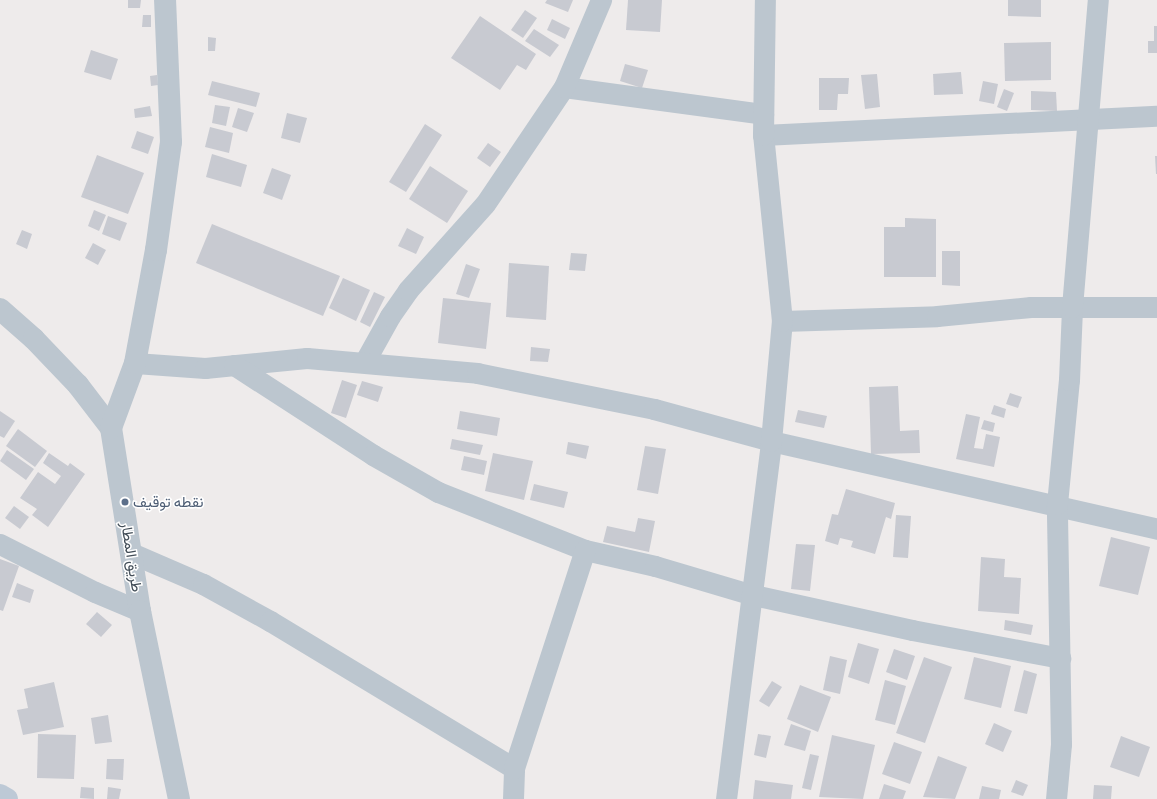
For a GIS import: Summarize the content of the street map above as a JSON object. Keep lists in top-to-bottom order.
{
  "streets": {
    "street": ["طريق المطار"]
  },
  "places": ["نقطه توقيف"]
}
